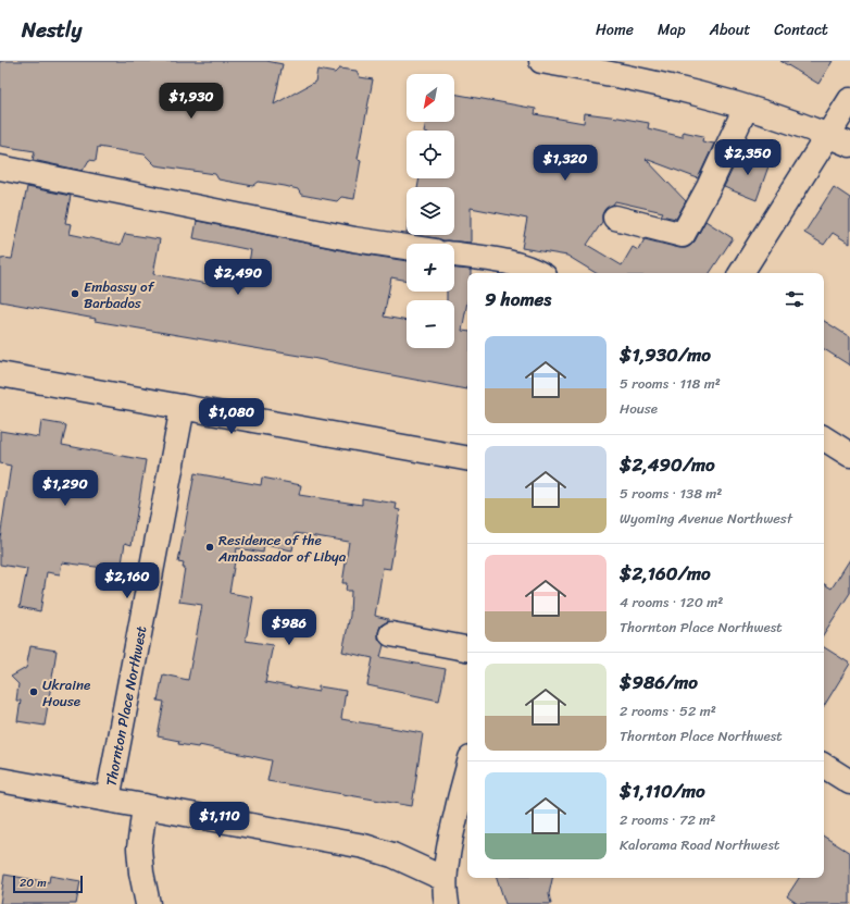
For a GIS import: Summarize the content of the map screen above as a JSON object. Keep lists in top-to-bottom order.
{
  "streets": {
    "street": ["Thornton Place Northwest"]
  },
  "places": ["Embassy of Barbados", "Residence of the Ambassador of Libya", "Ukraine House"],
  "scale_bar": "20 m",
  "north": "bottom left",
  "page": {
    "header": "Nestly",
    "nav": [
      "Home",
      "Map",
      "About",
      "Contact"
    ],
    "map_buttons": ["+", "−"],
    "price": [
      "$1,930",
      "$2,350",
      "$1,320",
      "$2,490",
      "$1,080",
      "$1,290",
      "$2,160",
      "$986",
      "$1,110"
    ],
    "heading": "9 homes",
    "list": [
      {
        "name": "$1,930/mo",
        "note": "5 rooms · 118 m² · House"
      },
      {
        "name": "$2,490/mo",
        "note": "5 rooms · 138 m² · Wyoming Avenue Northwest"
      },
      {
        "name": "$2,160/mo",
        "note": "4 rooms · 120 m² · Thornton Place Northwest"
      },
      {
        "name": "$986/mo",
        "note": "2 rooms · 52 m² · Thornton Place Northwest"
      },
      {
        "name": "$1,110/mo",
        "note": "2 rooms · 72 m² · Kalorama Road Northwest"
      }
    ],
    "scale": "20 m"
  }
}
